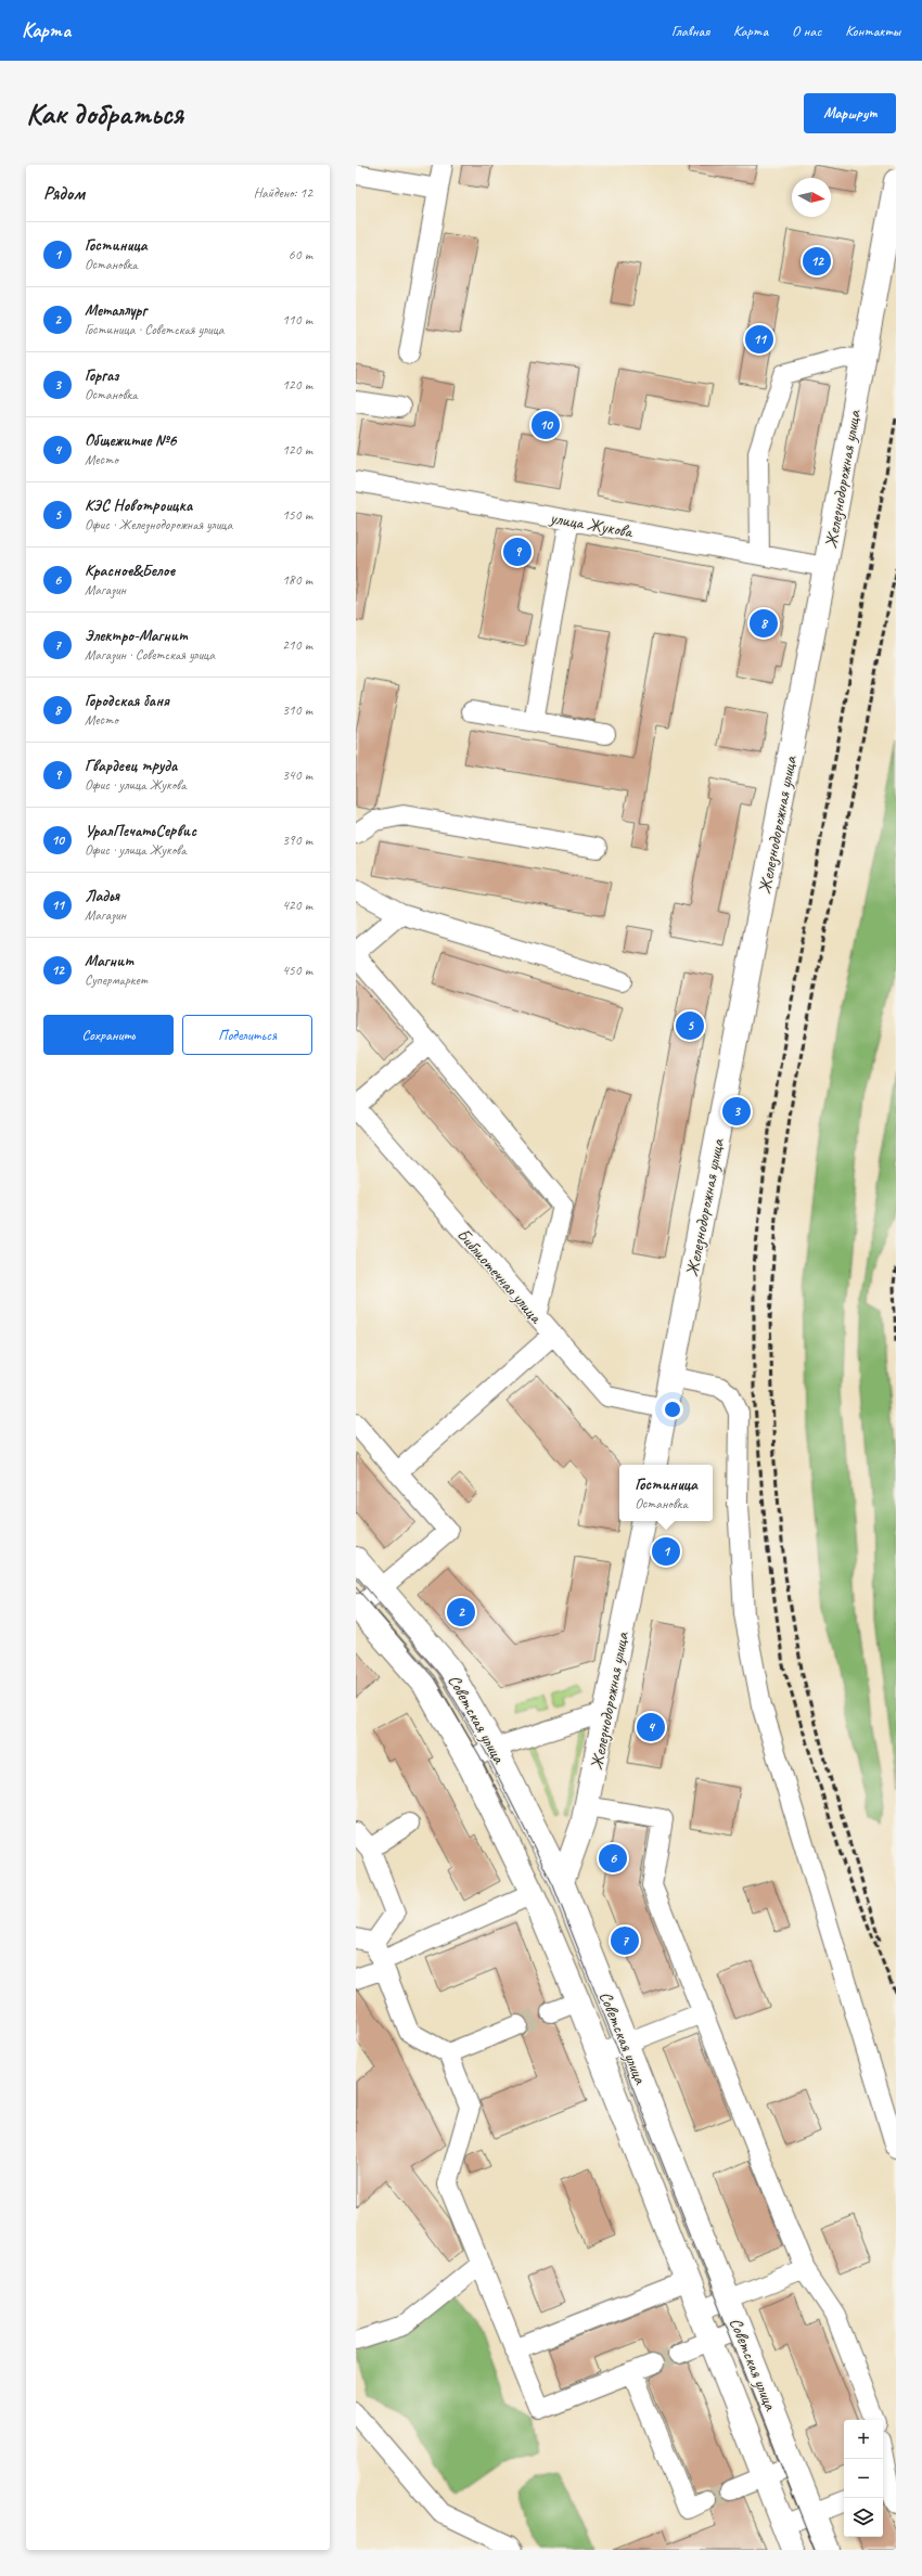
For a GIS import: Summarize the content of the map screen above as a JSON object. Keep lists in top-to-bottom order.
{
  "streets": {
    "main road": ["Железнодорожная улица", "Советская улица"],
    "street": ["улица Жукова", "Библиотечная улица"]
  },
  "crossings": [
    ["Железнодорожная улица", "улица Жукова"],
    ["Железнодорожная улица", "Библиотечная улица"],
    ["Железнодорожная улица", "Советская улица"]
  ],
  "north": "right",
  "page": {
    "header": "Карта",
    "nav": [
      "Главная",
      "Карта",
      "О нас",
      "Контакты"
    ],
    "buttons": [
      "Маршрут",
      ["Сохранить", "Поделиться"]
    ],
    "title": "Как добраться",
    "heading": ["Рядом", "Найдено: 12"],
    "list": [
      {
        "mark": "1",
        "name": "Гостиница",
        "note": "Остановка",
        "value": "60 m"
      },
      {
        "mark": "2",
        "name": "Металлург",
        "note": "Гостиница · Советская улица",
        "value": "110 m"
      },
      {
        "mark": "3",
        "name": "Горгаз",
        "note": "Остановка",
        "value": "120 m"
      },
      {
        "mark": "4",
        "name": "Общежитие №6",
        "note": "Место",
        "value": "120 m"
      },
      {
        "mark": "5",
        "name": "КЭС Новотроицка",
        "note": "Офис · Железнодорожная улица",
        "value": "150 m"
      },
      {
        "mark": "6",
        "name": "Красное&Белое",
        "note": "Магазин",
        "value": "180 m"
      },
      {
        "mark": "7",
        "name": "Электро-Магнит",
        "note": "Магазин · Советская улица",
        "value": "210 m"
      },
      {
        "mark": "8",
        "name": "Городская баня",
        "note": "Место",
        "value": "310 m"
      },
      {
        "mark": "9",
        "name": "Гвардеец труда",
        "note": "Офис · улица Жукова",
        "value": "340 m"
      },
      {
        "mark": "10",
        "name": "УралПечатьСервис",
        "note": "Офис · улица Жукова",
        "value": "390 m"
      },
      {
        "mark": "11",
        "name": "Ладья",
        "note": "Магазин",
        "value": "420 m"
      },
      {
        "mark": "12",
        "name": "Магнит",
        "note": "Супермаркет",
        "value": "450 m"
      }
    ],
    "pins": [
      "12",
      "11",
      "10",
      "9",
      "8",
      "5",
      "3",
      "1",
      "2",
      "4",
      "6",
      "7"
    ],
    "popup": ["Гостиница", "Остановка"],
    "map_buttons": ["+", "−"]
  }
}
